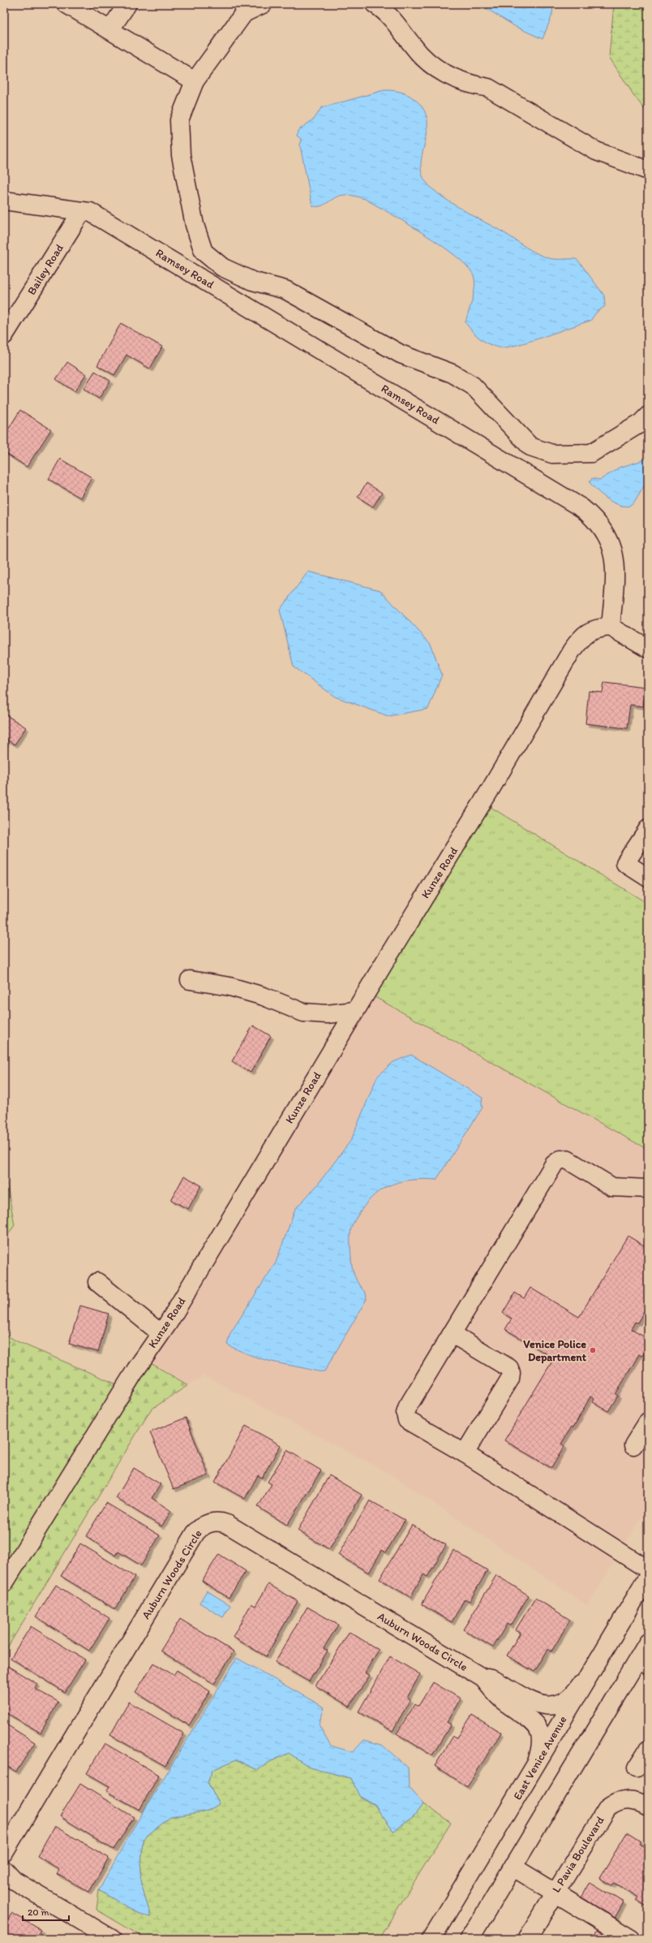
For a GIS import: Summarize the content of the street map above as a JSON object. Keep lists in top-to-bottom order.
{
  "streets": {
    "street": [
      "Ramsey Road",
      "Bailey Road",
      "Kunze Road",
      "Auburn Woods Circle",
      "East Venice Avenue",
      "L Pavia Boulevard"
    ]
  },
  "crossings": [
    ["Ramsey Road", "Bailey Road"],
    ["Ramsey Road", "Kunze Road"],
    ["Auburn Woods Circle", "East Venice Avenue"]
  ],
  "places": ["Venice Police Department"],
  "scale_bar": "20 m"
}
